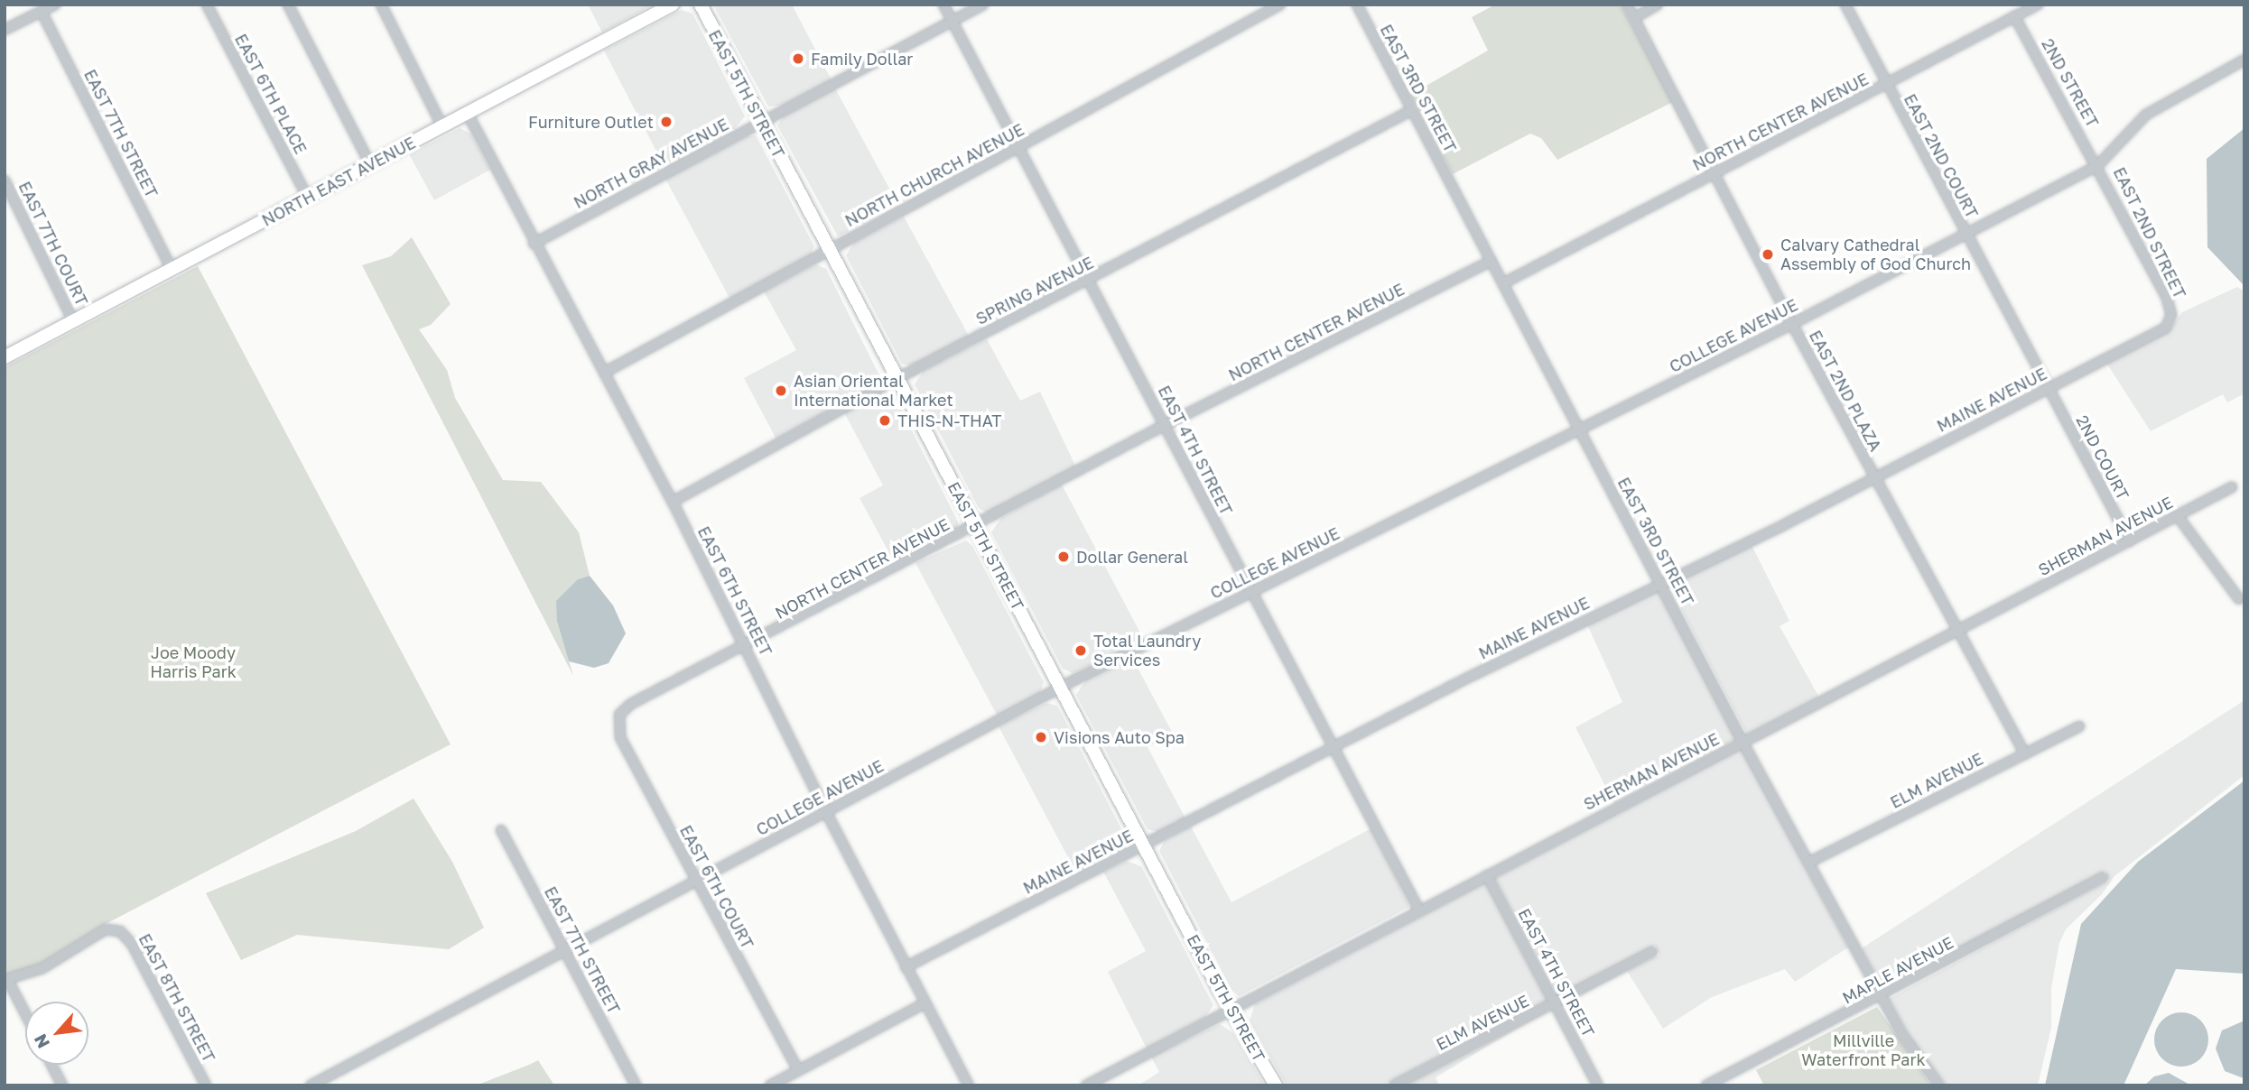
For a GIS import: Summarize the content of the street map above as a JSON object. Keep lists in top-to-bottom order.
{
  "streets": {
    "main road": ["EAST 5TH STREET", "NORTH EAST AVENUE"],
    "street": [
      "2ND STREET",
      "EAST 3RD STREET",
      "EAST 6TH PLACE",
      "NORTH CENTER AVENUE",
      "EAST 7TH STREET",
      "EAST 2ND COURT",
      "NORTH GRAY AVENUE",
      "NORTH CHURCH AVENUE",
      "EAST 2ND STREET",
      "EAST 7TH COURT",
      "SPRING AVENUE",
      "COLLEGE AVENUE",
      "EAST 2ND PLAZA",
      "MAINE AVENUE",
      "EAST 4TH STREET",
      "2ND COURT",
      "SHERMAN AVENUE",
      "EAST 6TH STREET",
      "ELM AVENUE",
      "EAST 6TH COURT",
      "MAPLE AVENUE",
      "EAST 8TH STREET"
    ]
  },
  "crossings": [
    ["2ND STREET", "NORTH CENTER AVENUE"],
    ["2ND STREET", "EAST 2ND STREET"],
    ["2ND STREET", "COLLEGE AVENUE"],
    ["EAST 3RD STREET", "NORTH CENTER AVENUE"],
    ["EAST 3RD STREET", "SPRING AVENUE"],
    ["EAST 3RD STREET", "COLLEGE AVENUE"],
    ["EAST 3RD STREET", "MAINE AVENUE"],
    ["EAST 3RD STREET", "SHERMAN AVENUE"],
    ["EAST 3RD STREET", "ELM AVENUE"],
    ["EAST 3RD STREET", "MAPLE AVENUE"],
    ["EAST 6TH PLACE", "NORTH EAST AVENUE"],
    ["EAST 5TH STREET", "NORTH CENTER AVENUE"],
    ["EAST 5TH STREET", "NORTH GRAY AVENUE"],
    ["EAST 5TH STREET", "NORTH CHURCH AVENUE"],
    ["EAST 5TH STREET", "SPRING AVENUE"],
    ["EAST 5TH STREET", "COLLEGE AVENUE"],
    ["EAST 5TH STREET", "MAINE AVENUE"],
    ["EAST 5TH STREET", "SHERMAN AVENUE"],
    ["NORTH CENTER AVENUE", "EAST 2ND COURT"],
    ["NORTH CENTER AVENUE", "EAST 2ND PLAZA"],
    ["NORTH CENTER AVENUE", "EAST 4TH STREET"],
    ["NORTH CENTER AVENUE", "EAST 6TH STREET"],
    ["NORTH CENTER AVENUE", "EAST 6TH COURT"],
    ["EAST 7TH STREET", "NORTH EAST AVENUE"],
    ["EAST 7TH STREET", "COLLEGE AVENUE"],
    ["EAST 2ND COURT", "COLLEGE AVENUE"],
    ["EAST 2ND COURT", "MAINE AVENUE"],
    ["EAST 2ND COURT", "2ND COURT"],
    ["NORTH GRAY AVENUE", "EAST 4TH STREET"],
    ["NORTH GRAY AVENUE", "EAST 6TH STREET"],
    ["NORTH CHURCH AVENUE", "EAST 4TH STREET"],
    ["NORTH CHURCH AVENUE", "EAST 6TH STREET"],
    ["NORTH EAST AVENUE", "EAST 7TH COURT"],
    ["NORTH EAST AVENUE", "EAST 6TH STREET"],
    ["EAST 2ND STREET", "COLLEGE AVENUE"],
    ["EAST 2ND STREET", "MAINE AVENUE"],
    ["SPRING AVENUE", "EAST 4TH STREET"],
    ["SPRING AVENUE", "EAST 6TH STREET"],
    ["COLLEGE AVENUE", "EAST 2ND PLAZA"],
    ["COLLEGE AVENUE", "EAST 4TH STREET"],
    ["COLLEGE AVENUE", "EAST 6TH STREET"],
    ["COLLEGE AVENUE", "EAST 6TH COURT"],
    ["EAST 2ND PLAZA", "MAINE AVENUE"],
    ["EAST 2ND PLAZA", "SHERMAN AVENUE"],
    ["EAST 2ND PLAZA", "ELM AVENUE"],
    ["MAINE AVENUE", "EAST 4TH STREET"],
    ["MAINE AVENUE", "2ND COURT"],
    ["MAINE AVENUE", "EAST 6TH STREET"],
    ["EAST 4TH STREET", "SHERMAN AVENUE"],
    ["EAST 4TH STREET", "ELM AVENUE"],
    ["2ND COURT", "SHERMAN AVENUE"]
  ],
  "parks": ["Joe Moody Harris Park", "Millville Waterfront Park"],
  "places": [
    "Family Dollar",
    "Furniture Outlet",
    "Calvary Cathedral Assembly of God Church",
    "Asian Oriental International Market",
    "THIS-N-THAT",
    "Dollar General",
    "Total Laundry Services",
    "Visions Auto Spa"
  ],
  "north": "bottom left"
}
